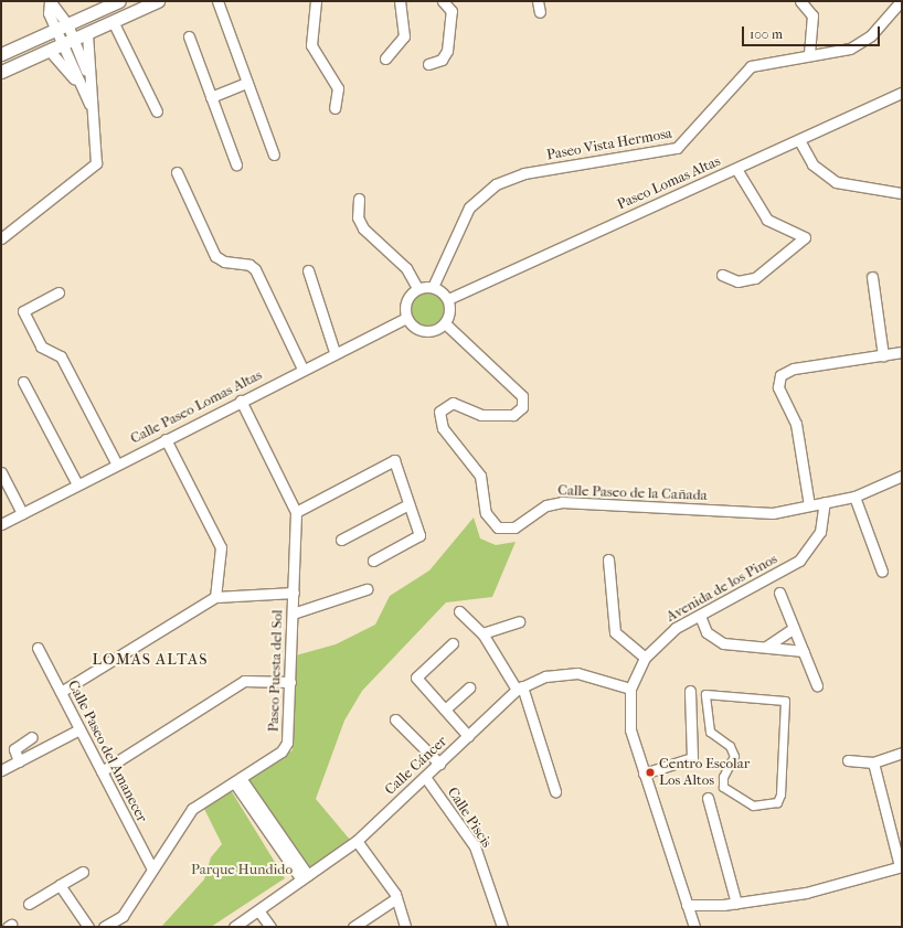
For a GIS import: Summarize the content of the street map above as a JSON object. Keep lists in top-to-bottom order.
{
  "streets": {
    "street": [
      "Paseo Vista Hermosa",
      "Paseo Lomas Altas",
      "Calle Paseo Lomas Altas",
      "Calle Paseo de la Cañada",
      "Avenida de los Pinos",
      "Paseo Puesta del Sol",
      "Calle Paseo del Amanecer",
      "Calle Cáncer",
      "Calle Piscis"
    ]
  },
  "crossings": [
    ["Paseo Vista Hermosa", "Paseo Lomas Altas"],
    ["Paseo Vista Hermosa", "Calle Paseo Lomas Altas"],
    ["Paseo Vista Hermosa", "Calle Paseo de la Cañada"],
    ["Paseo Lomas Altas", "Calle Paseo Lomas Altas"],
    ["Paseo Lomas Altas", "Calle Paseo de la Cañada"],
    ["Calle Paseo Lomas Altas", "Calle Paseo de la Cañada"],
    ["Calle Paseo Lomas Altas", "Paseo Puesta del Sol"],
    ["Calle Paseo de la Cañada", "Avenida de los Pinos"],
    ["Avenida de los Pinos", "Calle Cáncer"],
    ["Paseo Puesta del Sol", "Calle Paseo del Amanecer"],
    ["Calle Cáncer", "Calle Piscis"]
  ],
  "districts": ["LOMAS ALTAS"],
  "parks": ["Parque Hundido"],
  "places": ["Centro Escolar Los Altos"],
  "scale_bar": "100 m"
}
